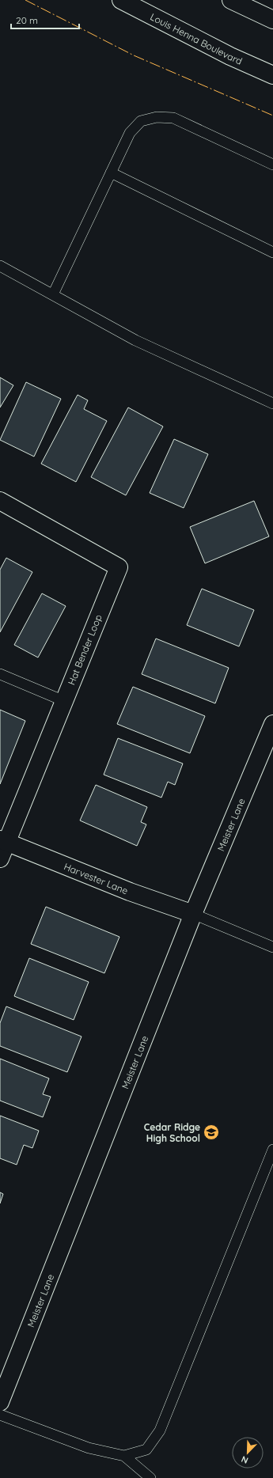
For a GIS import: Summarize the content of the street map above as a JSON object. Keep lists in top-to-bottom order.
{
  "streets": {
    "main road": [
      "Louis Henna Boulevard",
      "Hat Bender Loop",
      "Meister Lane",
      "Harvester Lane"
    ]
  },
  "crossings": [
    ["Hat Bender Loop", "Harvester Lane"],
    ["Meister Lane", "Harvester Lane"]
  ],
  "places": {
    "school or university": ["Cedar Ridge High School"]
  },
  "scale_bar": "20 m",
  "north": "bottom left"
}
